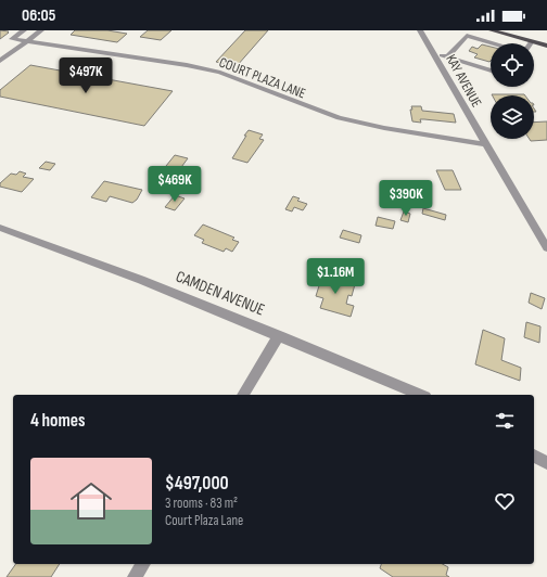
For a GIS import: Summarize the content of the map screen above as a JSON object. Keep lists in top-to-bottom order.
{
  "streets": {
    "street": ["COURT PLAZA LANE", "KAY AVENUE", "CAMDEN AVENUE"]
  },
  "crossings": [
    ["COURT PLAZA LANE", "KAY AVENUE"]
  ],
  "page": {
    "status": "06:05",
    "price": [
      "$497K",
      "$469K",
      "$390K",
      "$1.16M"
    ],
    "heading": "4 homes",
    "list": [
      {
        "name": "$497,000",
        "note": "3 rooms · 83 m² · Court Plaza Lane"
      }
    ]
  }
}
